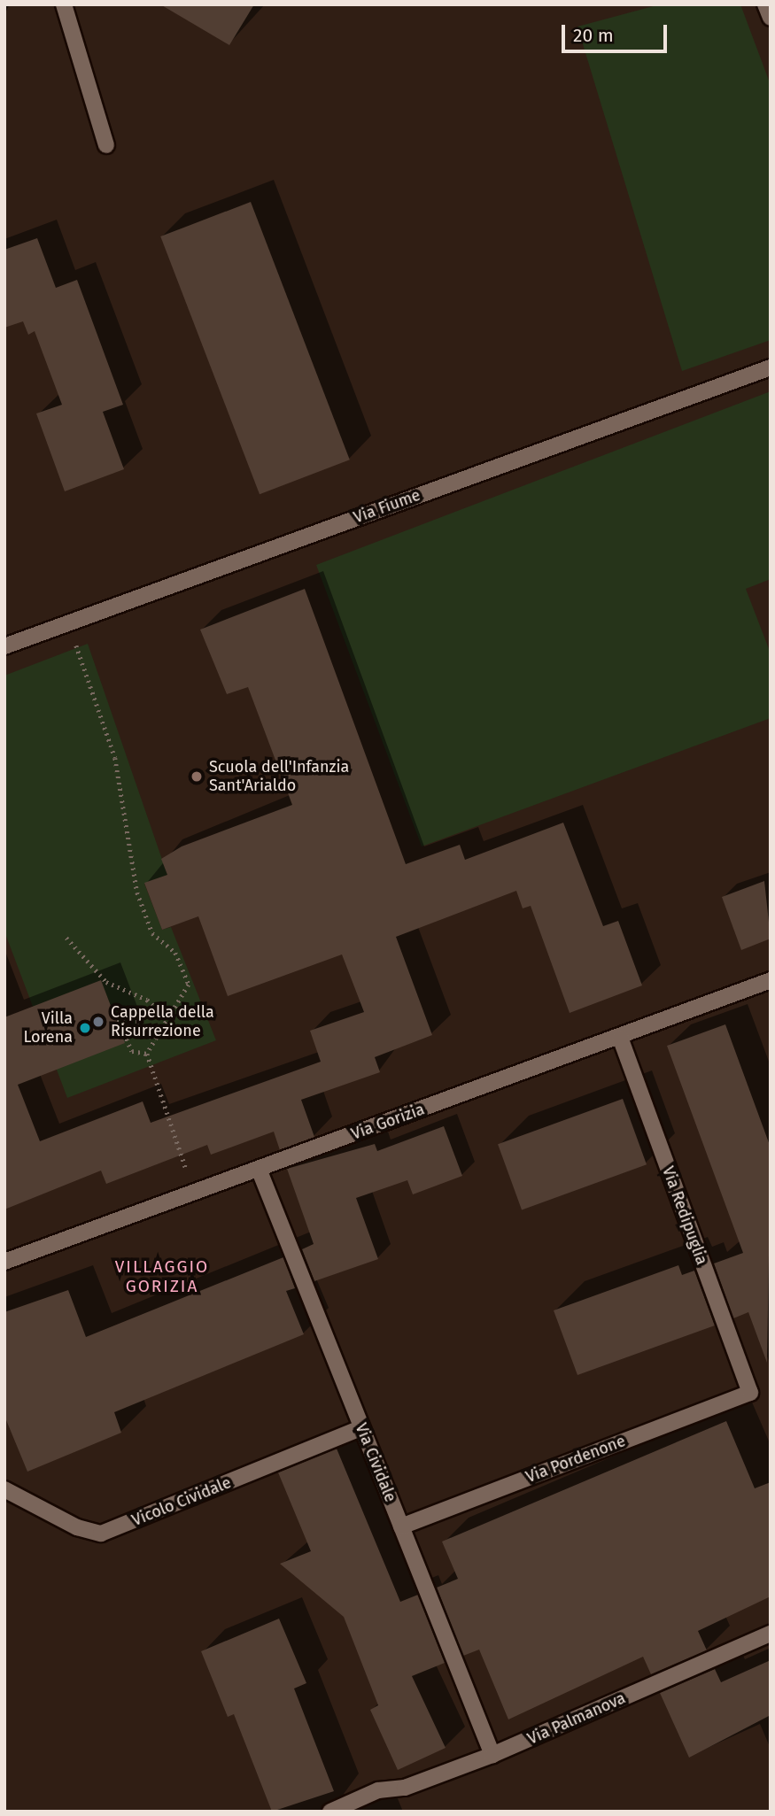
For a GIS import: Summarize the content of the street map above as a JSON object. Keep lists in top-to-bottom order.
{
  "streets": {
    "street": [
      "Via Fiume",
      "Via Gorizia",
      "Via Redipuglia",
      "Via Pordenone",
      "Via Cividale",
      "Vicolo Cividale",
      "Via Palmanova"
    ]
  },
  "crossings": [
    ["Via Gorizia", "Via Redipuglia"],
    ["Via Gorizia", "Via Cividale"],
    ["Via Redipuglia", "Via Pordenone"],
    ["Via Pordenone", "Via Cividale"],
    ["Via Cividale", "Vicolo Cividale"],
    ["Via Cividale", "Via Palmanova"]
  ],
  "districts": ["VILLAGGIO GORIZIA"],
  "places": ["Scuola dell'Infanzia Sant'Arialdo", "Cappella della Risurrezione", "Villa Lorena"],
  "scale_bar": "20 m"
}
